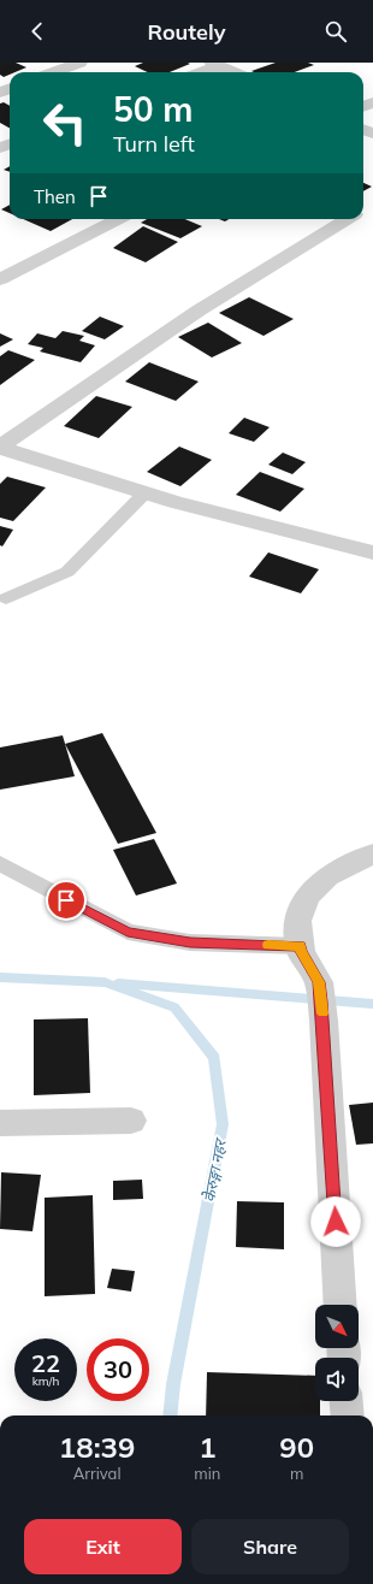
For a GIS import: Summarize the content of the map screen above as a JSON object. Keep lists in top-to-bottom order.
{
  "water": ["केेरुङ्गा नहर"],
  "north": "bottom right",
  "page": {
    "header": "Routely",
    "turn": ["50 m", "Turn left"],
    "then": "Then",
    "speed": "22 km/h",
    "limit": "30",
    "eta": [
      "18:39",
      "Arrival",
      "1",
      "min",
      "90",
      "m"
    ],
    "buttons": ["Exit", "Share"]
  }
}
